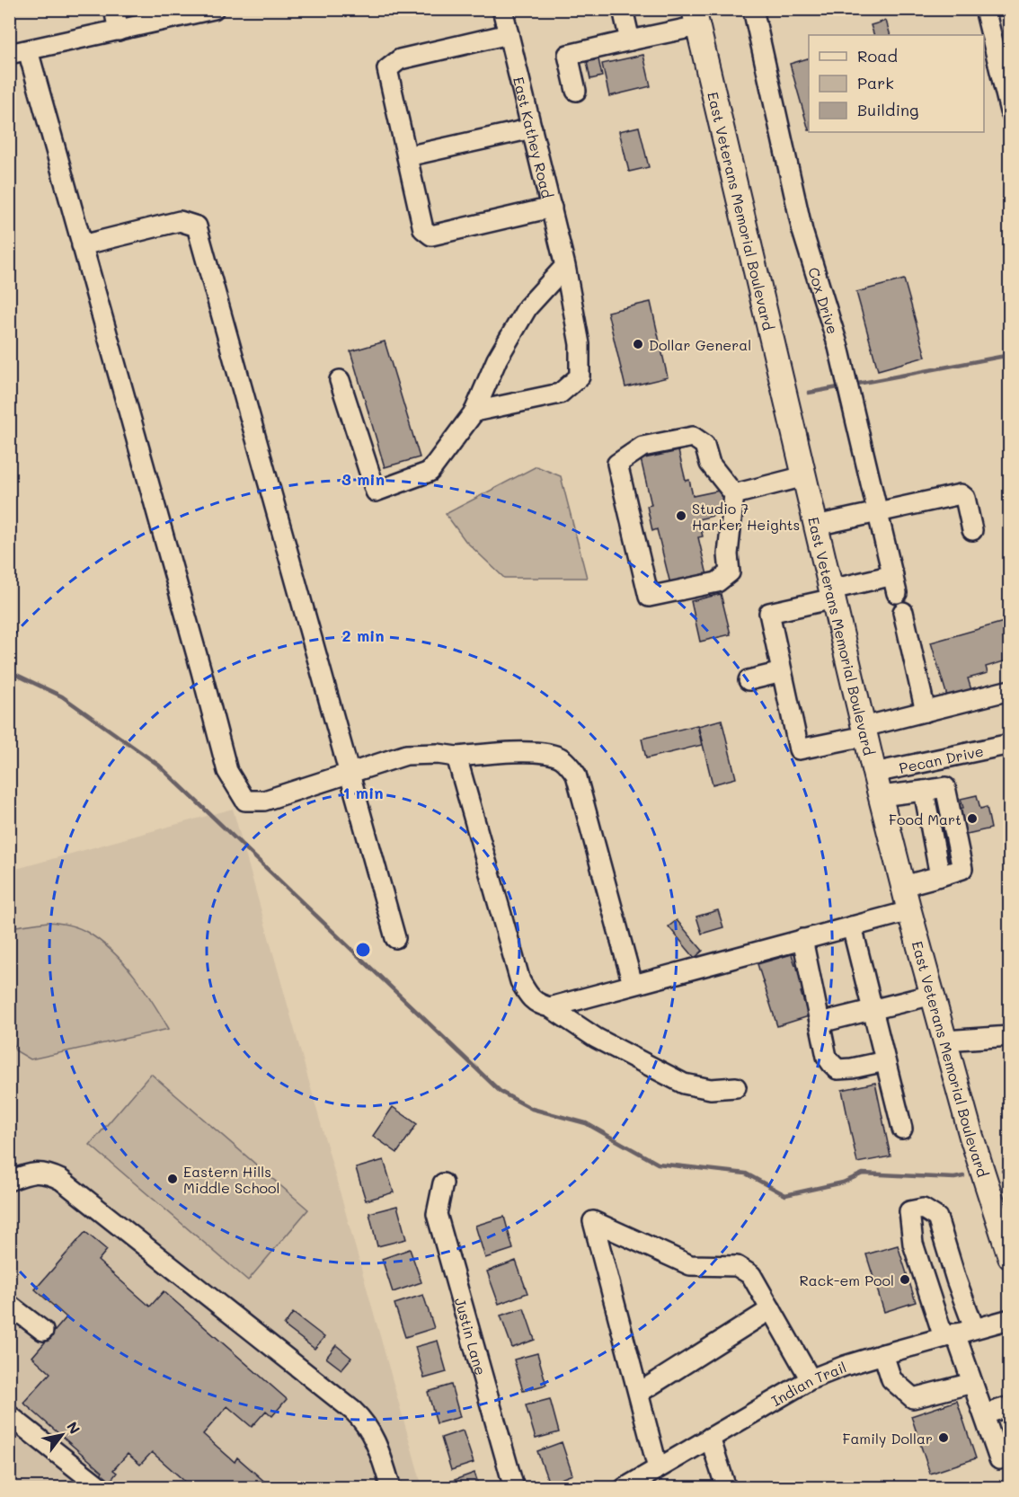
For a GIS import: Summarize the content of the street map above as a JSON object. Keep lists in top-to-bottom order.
{
  "streets": {
    "main road": ["East Veterans Memorial Boulevard"],
    "street": [
      "East Kathey Road",
      "Cox Drive",
      "Pecan Drive",
      "Justin Lane",
      "Indian Trail"
    ]
  },
  "crossings": [
    ["East Veterans Memorial Boulevard", "Cox Drive"],
    ["East Veterans Memorial Boulevard", "Pecan Drive"]
  ],
  "places": [
    "Dollar General",
    "Studio 7 Harker Heights",
    "Food Mart",
    "Eastern Hills Middle School",
    "Rack-em Pool",
    "Family Dollar"
  ],
  "legend": ["Road", "Park", "Building"],
  "north": "top right",
  "rings": ["3 min", "2 min", "1 min"]
}
